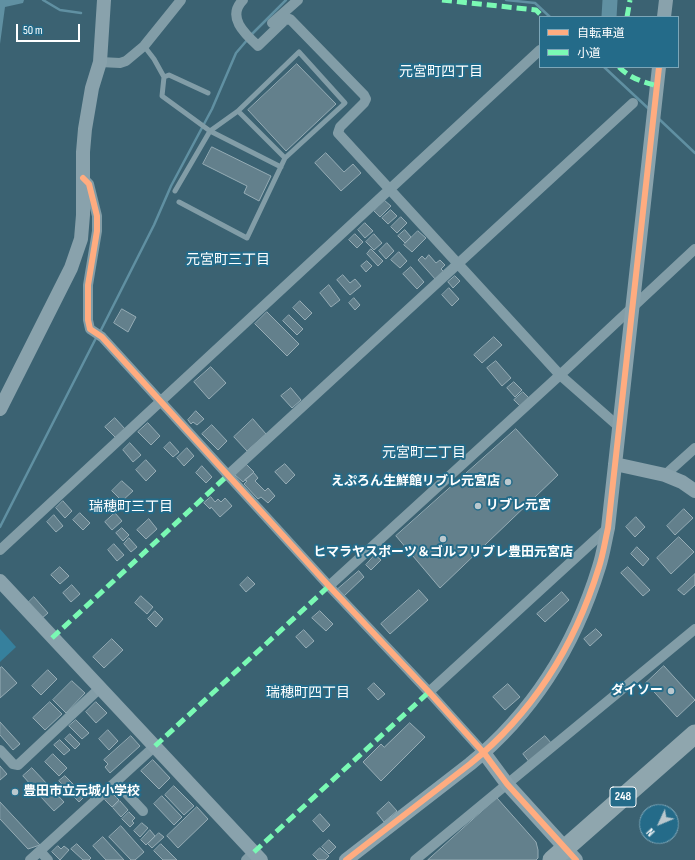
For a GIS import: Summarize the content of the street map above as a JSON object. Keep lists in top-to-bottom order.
{
  "streets": {
    "highway": ["248"]
  },
  "districts": [
    "元宮町四丁目",
    "元宮町三丁目",
    "元宮町二丁目",
    "瑞穂町三丁目",
    "瑞穂町四丁目"
  ],
  "places": [
    "えぷろん生鮮館リブレ元宮店",
    "リブレ元宮",
    "ヒマラヤスポーツ＆ゴルフリブレ豊田元宮店",
    "ダイソー",
    "豊田市立元城小学校"
  ],
  "legend": ["自転車道", "小道"],
  "scale_bar": "50 m",
  "north": "bottom left"
}
